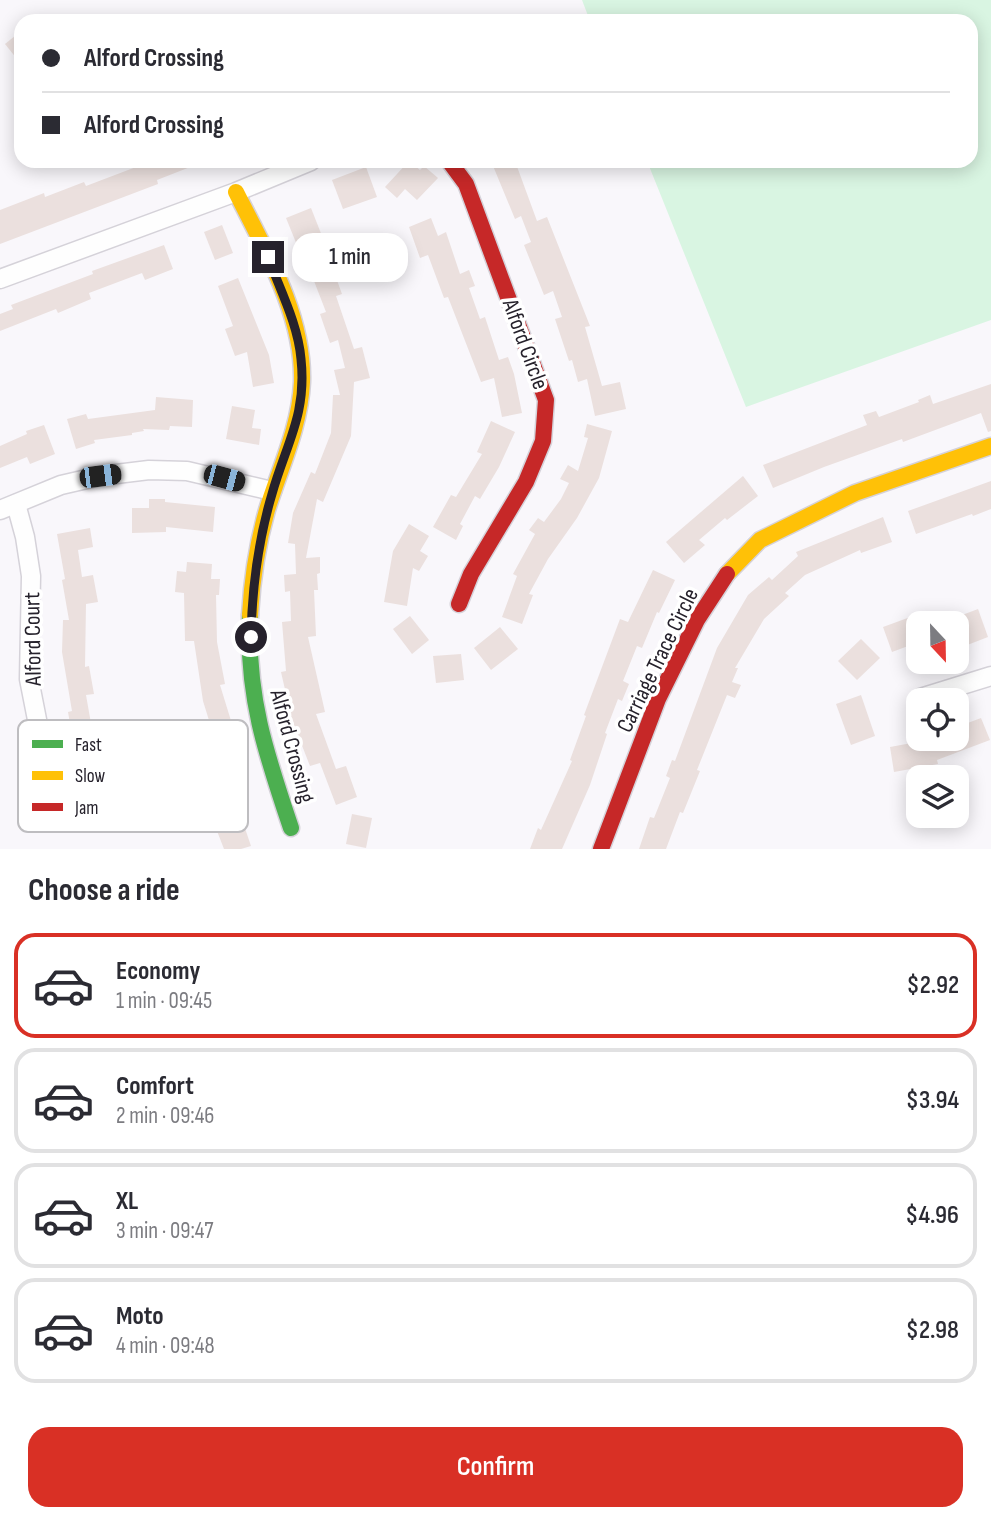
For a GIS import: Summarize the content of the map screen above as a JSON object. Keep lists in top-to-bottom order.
{
  "streets": {
    "street": [
      "Alford Circle",
      "Alford Court",
      "Carriage Trace Circle",
      "Alford Crossing"
    ]
  },
  "legend": ["Fast", "Slow", "Jam"],
  "north": "bottom",
  "page": {
    "banner": ["Alford Crossing", "Alford Crossing"],
    "bubble": "1 min",
    "heading": "Choose a ride",
    "list": [
      {
        "name": "Economy",
        "note": "1 min · 09:45",
        "value": "$2.92"
      },
      {
        "name": "Comfort",
        "note": "2 min · 09:46",
        "value": "$3.94"
      },
      {
        "name": "XL",
        "note": "3 min · 09:47",
        "value": "$4.96"
      },
      {
        "name": "Moto",
        "note": "4 min · 09:48",
        "value": "$2.98"
      }
    ],
    "buttons": "Confirm"
  }
}
